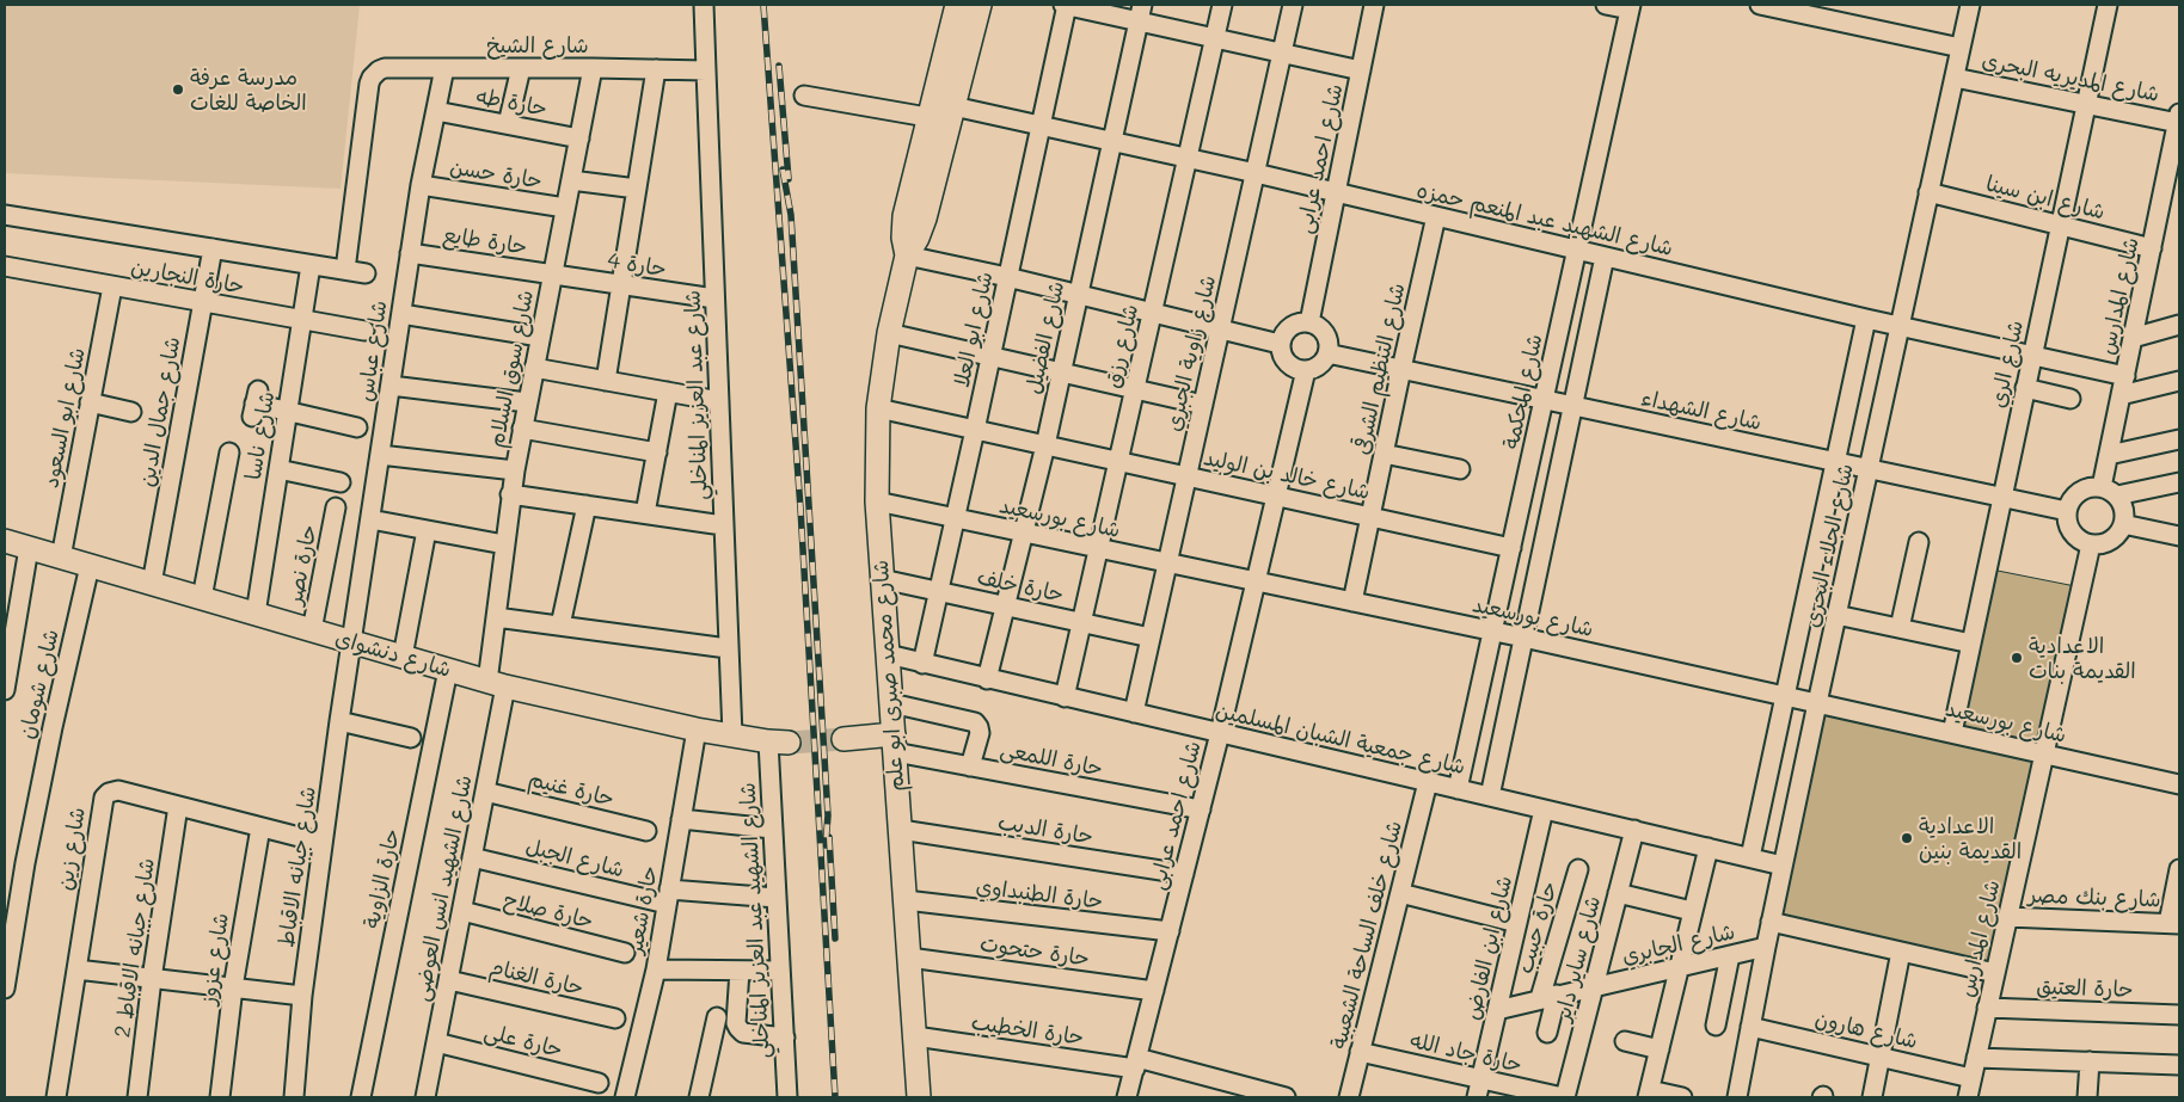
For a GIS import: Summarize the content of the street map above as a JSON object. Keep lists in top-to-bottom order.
{
  "streets": {
    "street": [
      "شارع الشيخ",
      "شارع المديريه البحرى",
      "حارة طه",
      "شارع احمد عرابى",
      "حارة حسن",
      "شارع ابن سينا",
      "شارع الشهيد عبد المنعم حمزه",
      "حارة طايع",
      "حارة 4",
      "حارة النجارين",
      "شارع المدارس",
      "شارع ابو العلا",
      "شارع الفضيل",
      "شارع رزق",
      "شارع عباس",
      "شارع زاوية الجبري",
      "شارع الري",
      "شارع سوق السلام",
      "شارع التنظيم الشرقى",
      "شارع المحكمة",
      "شارع عبد العزيز المناخلي",
      "شارع الشهداء",
      "شارع جمال الدين",
      "شارع ابو السعود",
      "شارع ناسا",
      "شارع خالد بن الوليد",
      "شارع بورسعيد",
      "شارع الجلاء البحرى",
      "حارة نصر",
      "حارة خلف",
      "شارع دنشواى",
      "شارع محمد صبرى ابو علم",
      "شارع شومان",
      "شارع جمعية الشبان المسلمين",
      "حارة اللمعى",
      "حارة غنيم",
      "حارة الديب",
      "شارع زين",
      "شارع الجبل",
      "شارع جبانه الاقباط",
      "حارة الزاوية",
      "شارع الشهيد انس العوضى",
      "حارة الطنبداوي",
      "شارع بنك مصر",
      "حارة شعير",
      "حارة صلاح",
      "شارع الشهيد عبد العزيز المناخلي",
      "حارة حبيب",
      "شارع خلف الساحة الشعبية",
      "شارع الجابري",
      "شارع جبانه الاقباط 2",
      "شارع ابن الفارض",
      "حارة حتحوت",
      "شارع عزوز",
      "شارع ساير داير",
      "حارة الغنام",
      "حارة العتيق",
      "حارة الخطيب",
      "شارع هارون",
      "حارة على",
      "حارة جاد الله"
    ]
  },
  "crossings": [
    ["شارع الشيخ", "شارع عباس"],
    ["شارع الشيخ", "شارع سوق السلام"],
    ["شارع الشيخ", "شارع عبد العزيز المناخلي"],
    ["شارع المديريه البحرى", "شارع المدارس"],
    ["شارع المديريه البحرى", "شارع الري"],
    ["شارع المديريه البحرى", "شارع الجلاء البحرى"],
    ["حارة طه", "شارع عباس"],
    ["حارة طه", "شارع سوق السلام"],
    ["شارع احمد عرابى", "شارع الشهيد عبد المنعم حمزه"],
    ["شارع احمد عرابى", "شارع الشهداء"],
    ["شارع احمد عرابى", "شارع خالد بن الوليد"],
    ["شارع احمد عرابى", "شارع بورسعيد"],
    ["شارع احمد عرابى", "شارع جمعية الشبان المسلمين"],
    ["شارع احمد عرابى", "حارة اللمعى"],
    ["شارع احمد عرابى", "حارة الديب"],
    ["شارع احمد عرابى", "حارة الطنبداوي"],
    ["شارع احمد عرابى", "حارة حتحوت"],
    ["شارع احمد عرابى", "حارة الخطيب"],
    ["حارة حسن", "شارع عباس"],
    ["حارة حسن", "شارع سوق السلام"],
    ["شارع ابن سينا", "شارع المدارس"],
    ["شارع ابن سينا", "شارع الري"],
    ["شارع ابن سينا", "شارع الجلاء البحرى"],
    ["شارع الشهيد عبد المنعم حمزه", "شارع المدارس"],
    ["شارع الشهيد عبد المنعم حمزه", "شارع ابو العلا"],
    ["شارع الشهيد عبد المنعم حمزه", "شارع الفضيل"],
    ["شارع الشهيد عبد المنعم حمزه", "شارع رزق"],
    ["شارع الشهيد عبد المنعم حمزه", "شارع زاوية الجبري"],
    ["شارع الشهيد عبد المنعم حمزه", "شارع الري"],
    ["شارع الشهيد عبد المنعم حمزه", "شارع التنظيم الشرقى"],
    ["شارع الشهيد عبد المنعم حمزه", "شارع المحكمة"],
    ["شارع الشهيد عبد المنعم حمزه", "شارع الجلاء البحرى"],
    ["شارع الشهيد عبد المنعم حمزه", "شارع محمد صبرى ابو علم"],
    ["حارة طايع", "حارة 4"],
    ["حارة طايع", "شارع عباس"],
    ["حارة طايع", "شارع سوق السلام"],
    ["حارة 4", "شارع سوق السلام"],
    ["حارة 4", "شارع عبد العزيز المناخلي"],
    ["حارة النجارين", "شارع جمال الدين"],
    ["حارة النجارين", "شارع ابو السعود"],
    ["حارة النجارين", "شارع ناسا"],
    ["شارع المدارس", "شارع الشهداء"],
    ["شارع المدارس", "شارع بورسعيد"],
    ["شارع المدارس", "شارع بنك مصر"],
    ["شارع المدارس", "حارة العتيق"],
    ["شارع المدارس", "شارع هارون"],
    ["شارع ابو العلا", "شارع خالد بن الوليد"],
    ["شارع ابو العلا", "شارع بورسعيد"],
    ["شارع ابو العلا", "حارة خلف"],
    ["شارع ابو العلا", "شارع جمعية الشبان المسلمين"],
    ["شارع الفضيل", "شارع خالد بن الوليد"],
    ["شارع الفضيل", "شارع بورسعيد"],
    ["شارع الفضيل", "حارة خلف"],
    ["شارع الفضيل", "شارع جمعية الشبان المسلمين"],
    ["شارع رزق", "شارع خالد بن الوليد"],
    ["شارع رزق", "شارع بورسعيد"],
    ["شارع رزق", "حارة خلف"],
    ["شارع رزق", "شارع جمعية الشبان المسلمين"],
    ["شارع عباس", "شارع دنشواى"],
    ["شارع عباس", "شارع جبانه الاقباط"],
    ["شارع زاوية الجبري", "شارع خالد بن الوليد"],
    ["شارع زاوية الجبري", "شارع بورسعيد"],
    ["شارع زاوية الجبري", "حارة خلف"],
    ["شارع زاوية الجبري", "شارع جمعية الشبان المسلمين"],
    ["شارع الري", "شارع الشهداء"],
    ["شارع الري", "شارع بورسعيد"],
    ["شارع سوق السلام", "شارع دنشواى"],
    ["شارع سوق السلام", "شارع الشهيد انس العوضى"],
    ["شارع التنظيم الشرقى", "شارع الشهداء"],
    ["شارع التنظيم الشرقى", "شارع خالد بن الوليد"],
    ["شارع التنظيم الشرقى", "شارع بورسعيد"],
    ["شارع المحكمة", "شارع الشهداء"],
    ["شارع المحكمة", "شارع خالد بن الوليد"],
    ["شارع المحكمة", "شارع بورسعيد"],
    ["شارع المحكمة", "شارع جمعية الشبان المسلمين"],
    ["شارع عبد العزيز المناخلي", "شارع دنشواى"],
    ["شارع الشهداء", "شارع الجلاء البحرى"],
    ["شارع جمال الدين", "شارع دنشواى"],
    ["شارع ابو السعود", "شارع دنشواى"],
    ["شارع ناسا", "شارع دنشواى"],
    ["شارع خالد بن الوليد", "شارع محمد صبرى ابو علم"],
    ["شارع بورسعيد", "شارع الجلاء البحرى"],
    ["شارع بورسعيد", "شارع محمد صبرى ابو علم"],
    ["شارع الجلاء البحرى", "شارع جمعية الشبان المسلمين"],
    ["شارع الجلاء البحرى", "شارع الجابري"],
    ["شارع الجلاء البحرى", "شارع هارون"],
    ["حارة نصر", "شارع دنشواى"],
    ["حارة خلف", "شارع محمد صبرى ابو علم"],
    ["شارع دنشواى", "شارع شومان"],
    ["شارع دنشواى", "شارع جبانه الاقباط"],
    ["شارع دنشواى", "حارة الزاوية"],
    ["شارع دنشواى", "شارع الشهيد انس العوضى"],
    ["شارع دنشواى", "حارة شعير"],
    ["شارع دنشواى", "شارع الشهيد عبد العزيز المناخلي"],
    ["شارع محمد صبرى ابو علم", "شارع جمعية الشبان المسلمين"],
    ["شارع محمد صبرى ابو علم", "حارة اللمعى"],
    ["شارع محمد صبرى ابو علم", "حارة الديب"],
    ["شارع محمد صبرى ابو علم", "حارة الطنبداوي"],
    ["شارع محمد صبرى ابو علم", "حارة حتحوت"],
    ["شارع محمد صبرى ابو علم", "حارة الخطيب"],
    ["شارع جمعية الشبان المسلمين", "شارع خلف الساحة الشعبية"],
    ["شارع جمعية الشبان المسلمين", "شارع ابن الفارض"],
    ["شارع جمعية الشبان المسلمين", "شارع ساير داير"],
    ["حارة غنيم", "شارع الشهيد انس العوضى"],
    ["شارع زين", "شارع جبانه الاقباط"],
    ["شارع زين", "شارع جبانه الاقباط 2"],
    ["شارع زين", "شارع عزوز"],
    ["شارع الجبل", "شارع الشهيد انس العوضى"],
    ["شارع الجبل", "حارة شعير"],
    ["شارع الجبل", "شارع الشهيد عبد العزيز المناخلي"],
    ["شارع الشهيد انس العوضى", "حارة صلاح"],
    ["شارع الشهيد انس العوضى", "حارة الغنام"],
    ["شارع الشهيد انس العوضى", "حارة على"],
    ["حارة حبيب", "شارع الجابري"],
    ["شارع خلف الساحة الشعبية", "حارة جاد الله"],
    ["شارع الجابري", "شارع ابن الفارض"],
    ["شارع الجابري", "شارع ساير داير"],
    ["شارع ابن الفارض", "حارة جاد الله"],
    ["شارع ساير داير", "حارة جاد الله"]
  ],
  "places": ["مدرسة عرفة الخاصة للغات", "الاعدادية القديمة بنات", "الاعدادية القديمة بنين"]
}
